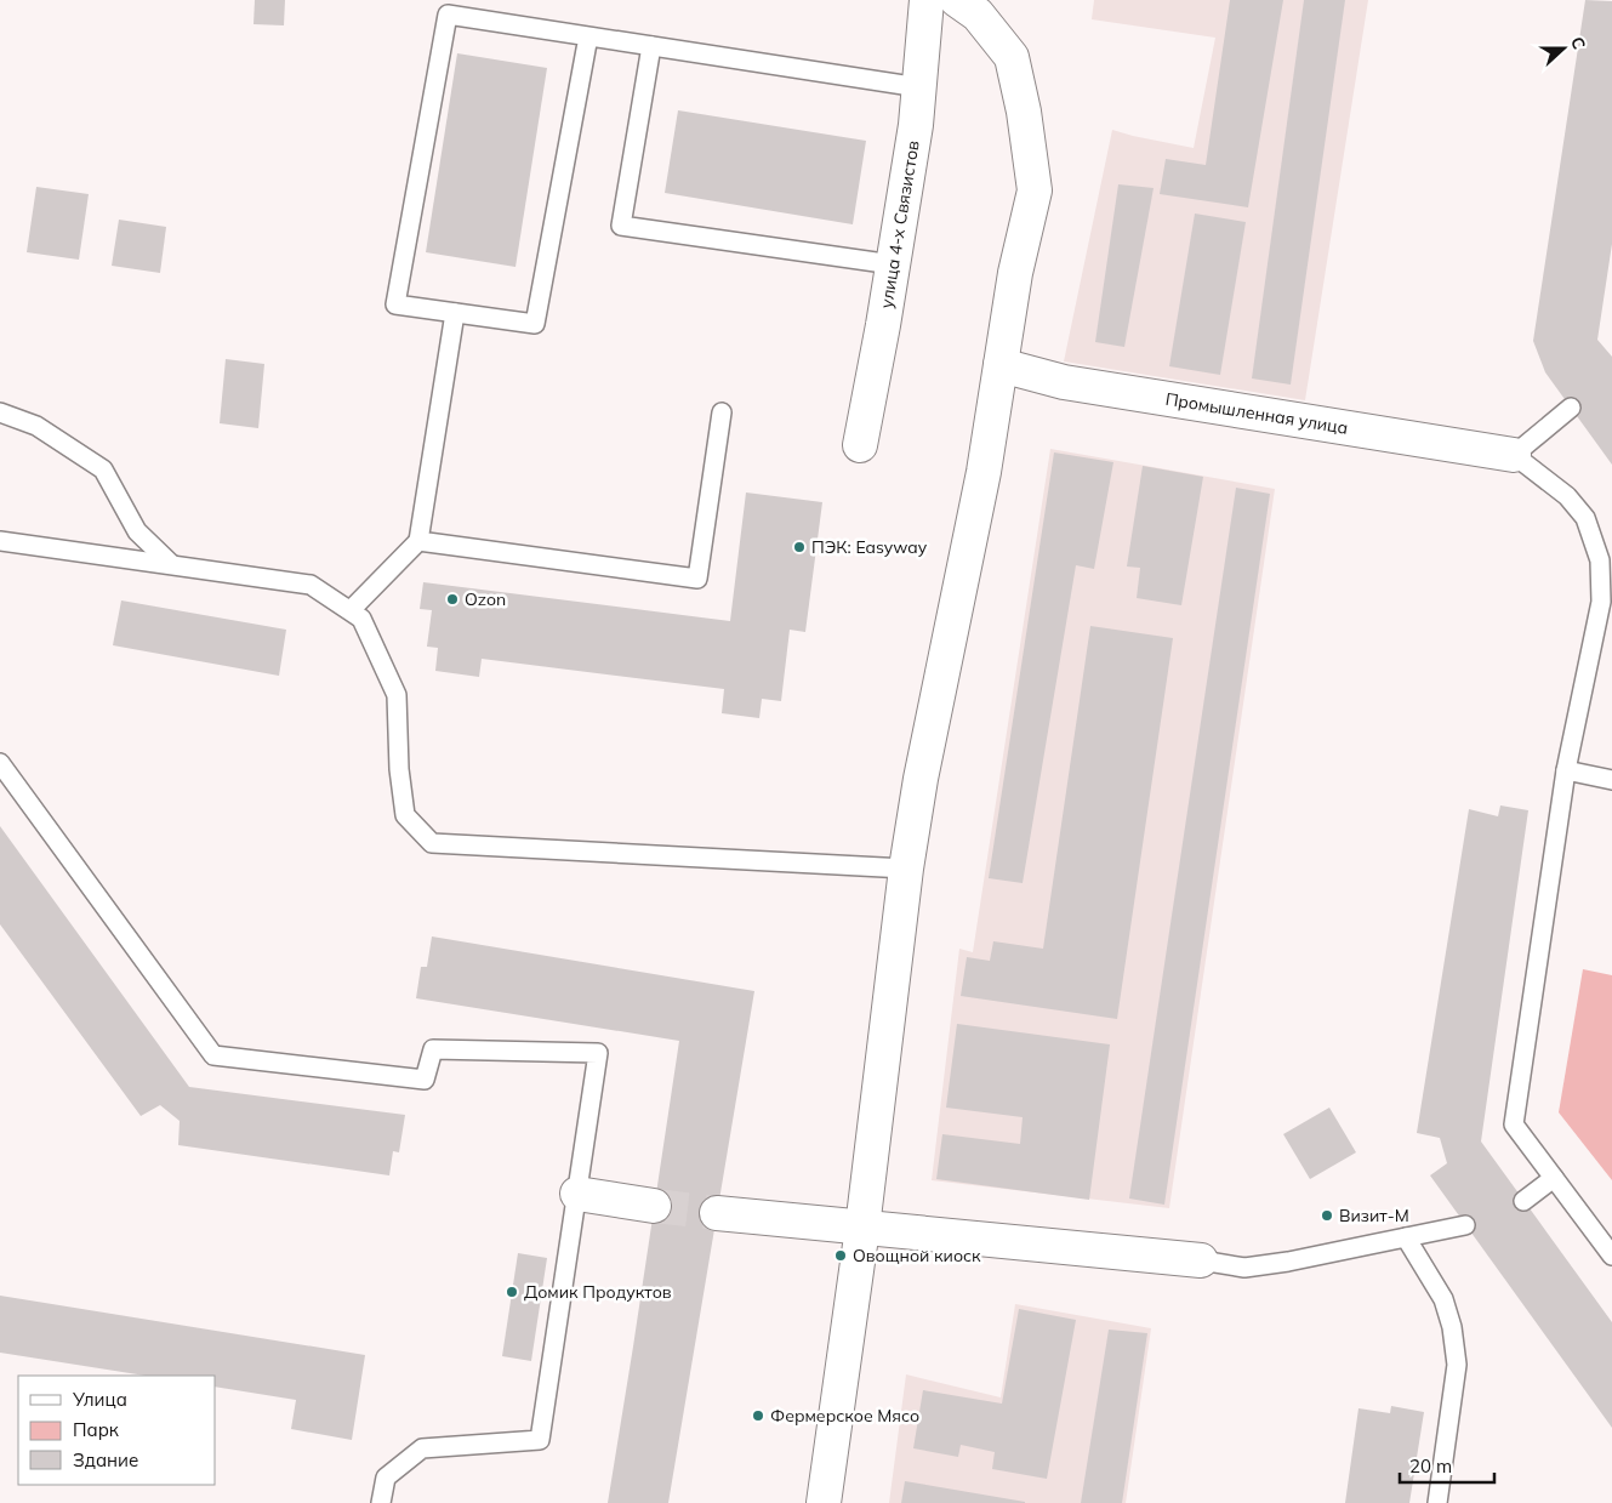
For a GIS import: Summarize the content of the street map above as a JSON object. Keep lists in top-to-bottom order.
{
  "streets": {
    "street": ["улица 4-х Связистов", "Промышленная улица"]
  },
  "places": [
    "ПЭК: Easyway",
    "Ozon",
    "Визит-М",
    "Овощной киоск",
    "Домик Продуктов",
    "Фермерское Мясо"
  ],
  "legend": ["Улица", "Парк", "Здание"],
  "scale_bar": "20 m",
  "north": "right"
}
